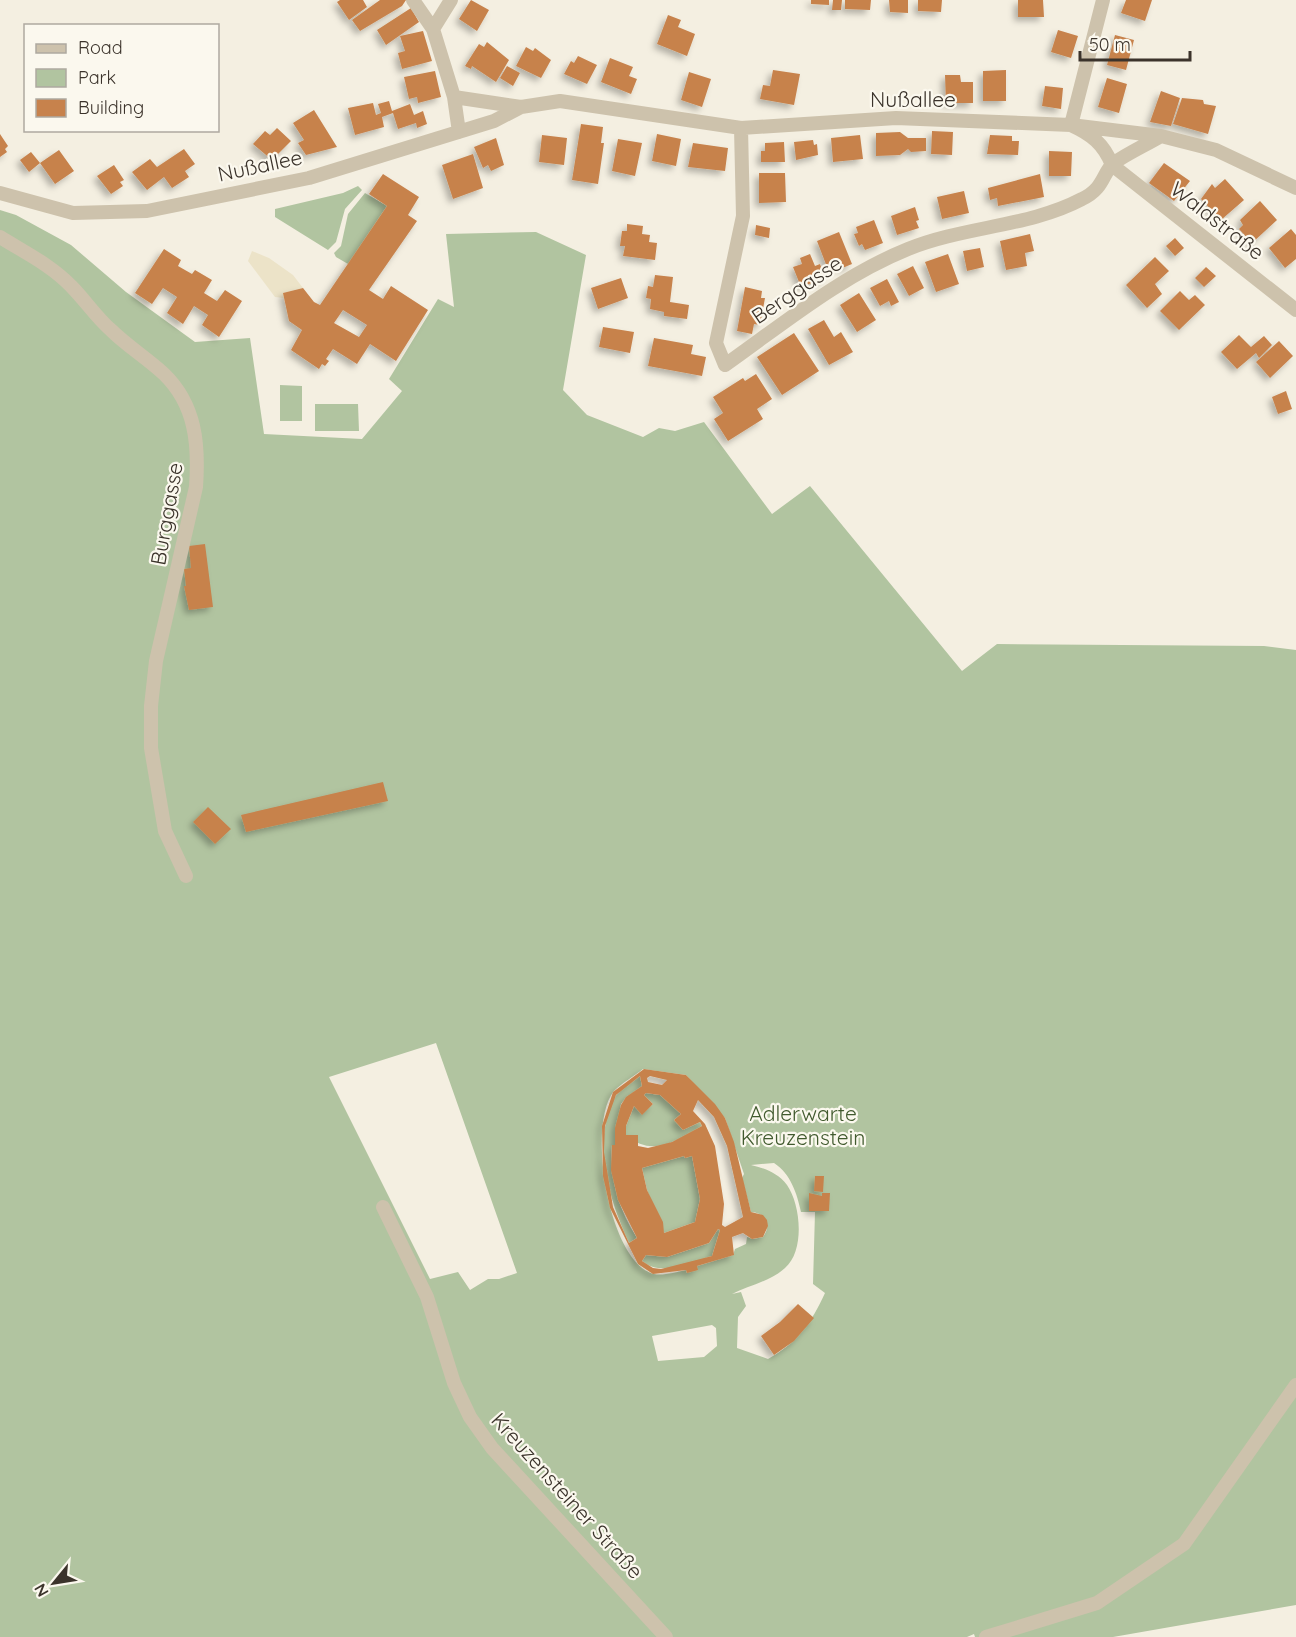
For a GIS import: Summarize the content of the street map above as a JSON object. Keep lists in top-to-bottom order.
{
  "streets": {
    "street": [
      "Nußallee",
      "Waldstraße",
      "Berggasse",
      "Burggasse",
      "Kreuzensteiner Straße"
    ]
  },
  "crossings": [
    ["Nußallee", "Berggasse"],
    ["Waldstraße", "Berggasse"]
  ],
  "parks": ["Adlerwarte Kreuzenstein"],
  "legend": ["Road", "Park", "Building"],
  "scale_bar": "50 m",
  "north": "bottom left"
}
